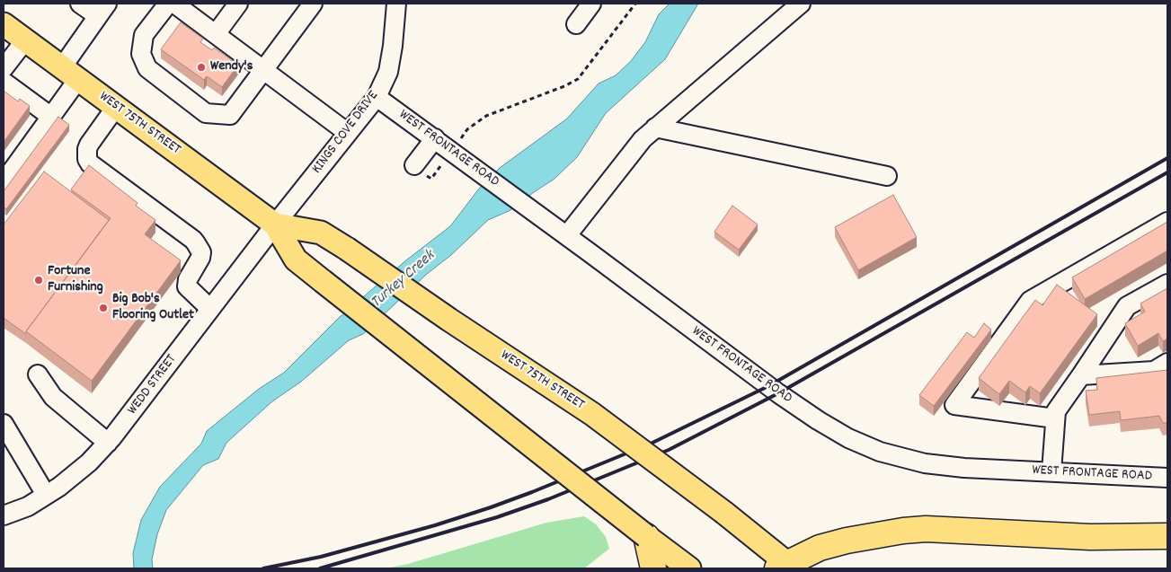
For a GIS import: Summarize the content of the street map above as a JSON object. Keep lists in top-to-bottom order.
{
  "streets": {
    "main road": ["WEST 75TH STREET"],
    "street": ["KINGS COVE DRIVE", "WEST FRONTAGE ROAD", "WEDD STREET"]
  },
  "crossings": [
    ["WEST 75TH STREET", "KINGS COVE DRIVE"],
    ["WEST 75TH STREET", "WEDD STREET"],
    ["KINGS COVE DRIVE", "WEST FRONTAGE ROAD"],
    ["KINGS COVE DRIVE", "WEDD STREET"]
  ],
  "water": ["Turkey Creek"],
  "places": ["Wendy's", "Fortune Furnishing", "Big Bob's Flooring Outlet"]
}
